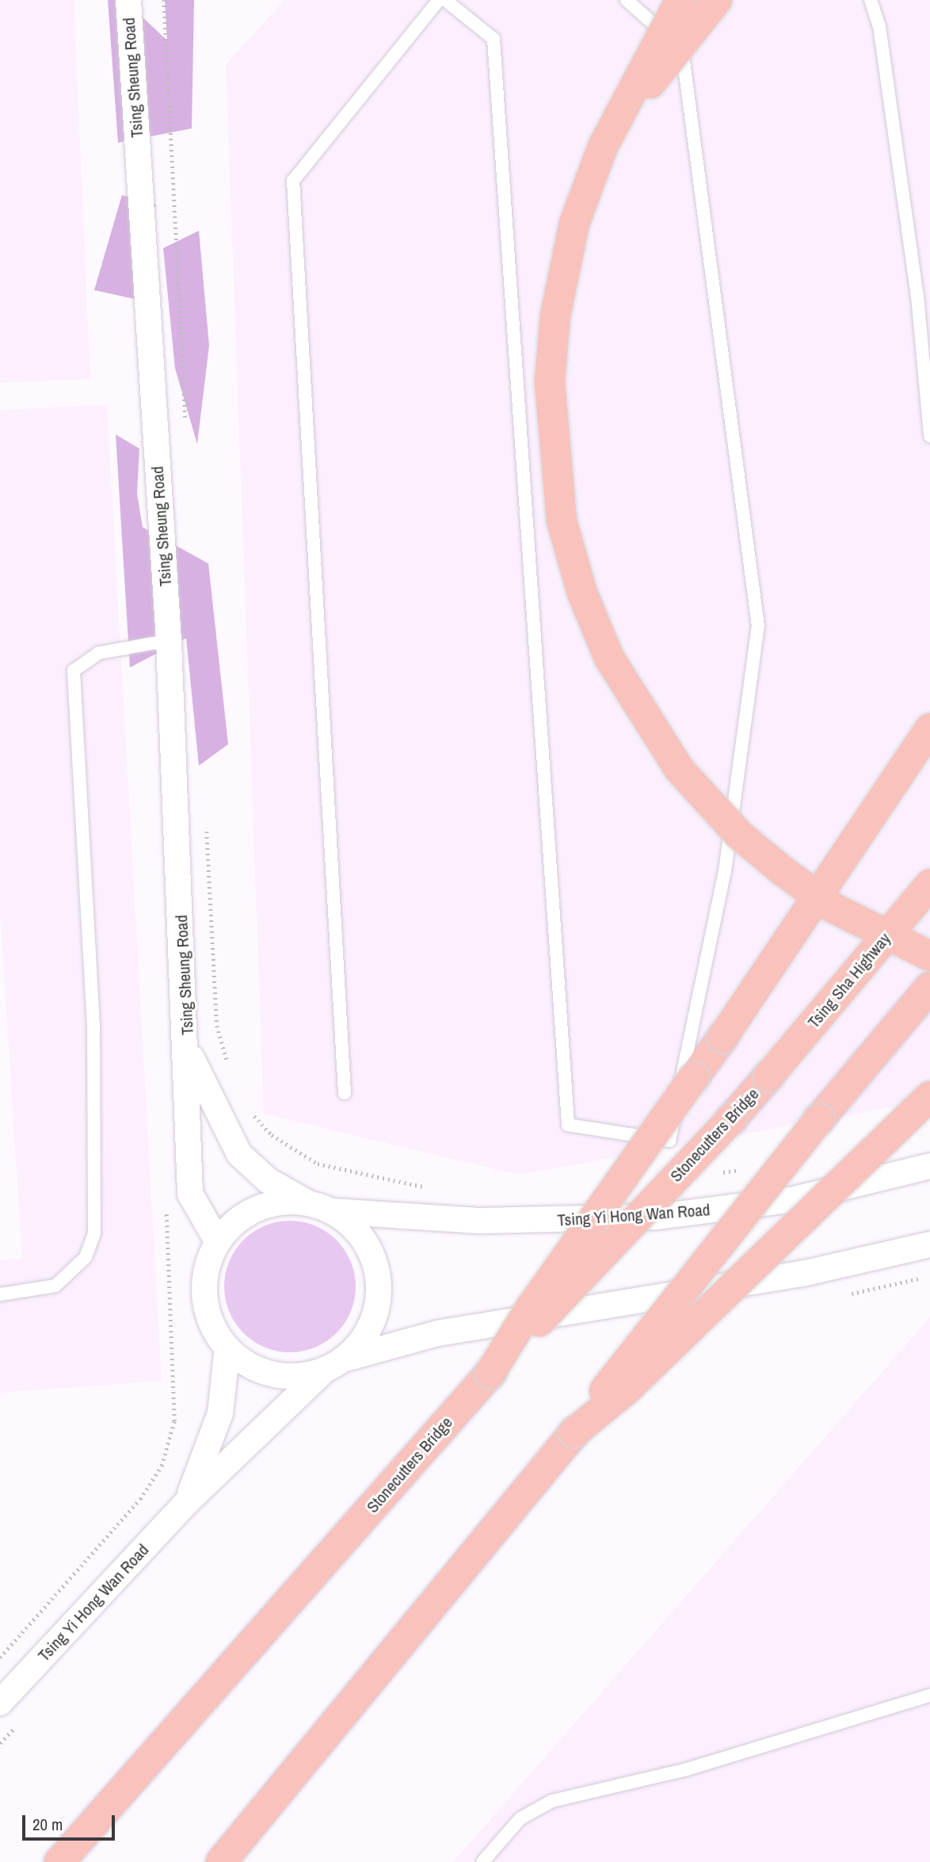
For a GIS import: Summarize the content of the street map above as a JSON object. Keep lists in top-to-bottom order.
{
  "streets": {
    "highway": ["Tsing Sha Highway", "Stonecutters Bridge"],
    "street": ["Tsing Sheung Road", "Tsing Yi Hong Wan Road"]
  },
  "crossings": [
    ["Tsing Sheung Road", "Tsing Yi Hong Wan Road"],
    ["Tsing Sha Highway", "Stonecutters Bridge"]
  ],
  "scale_bar": "20 m"
}
